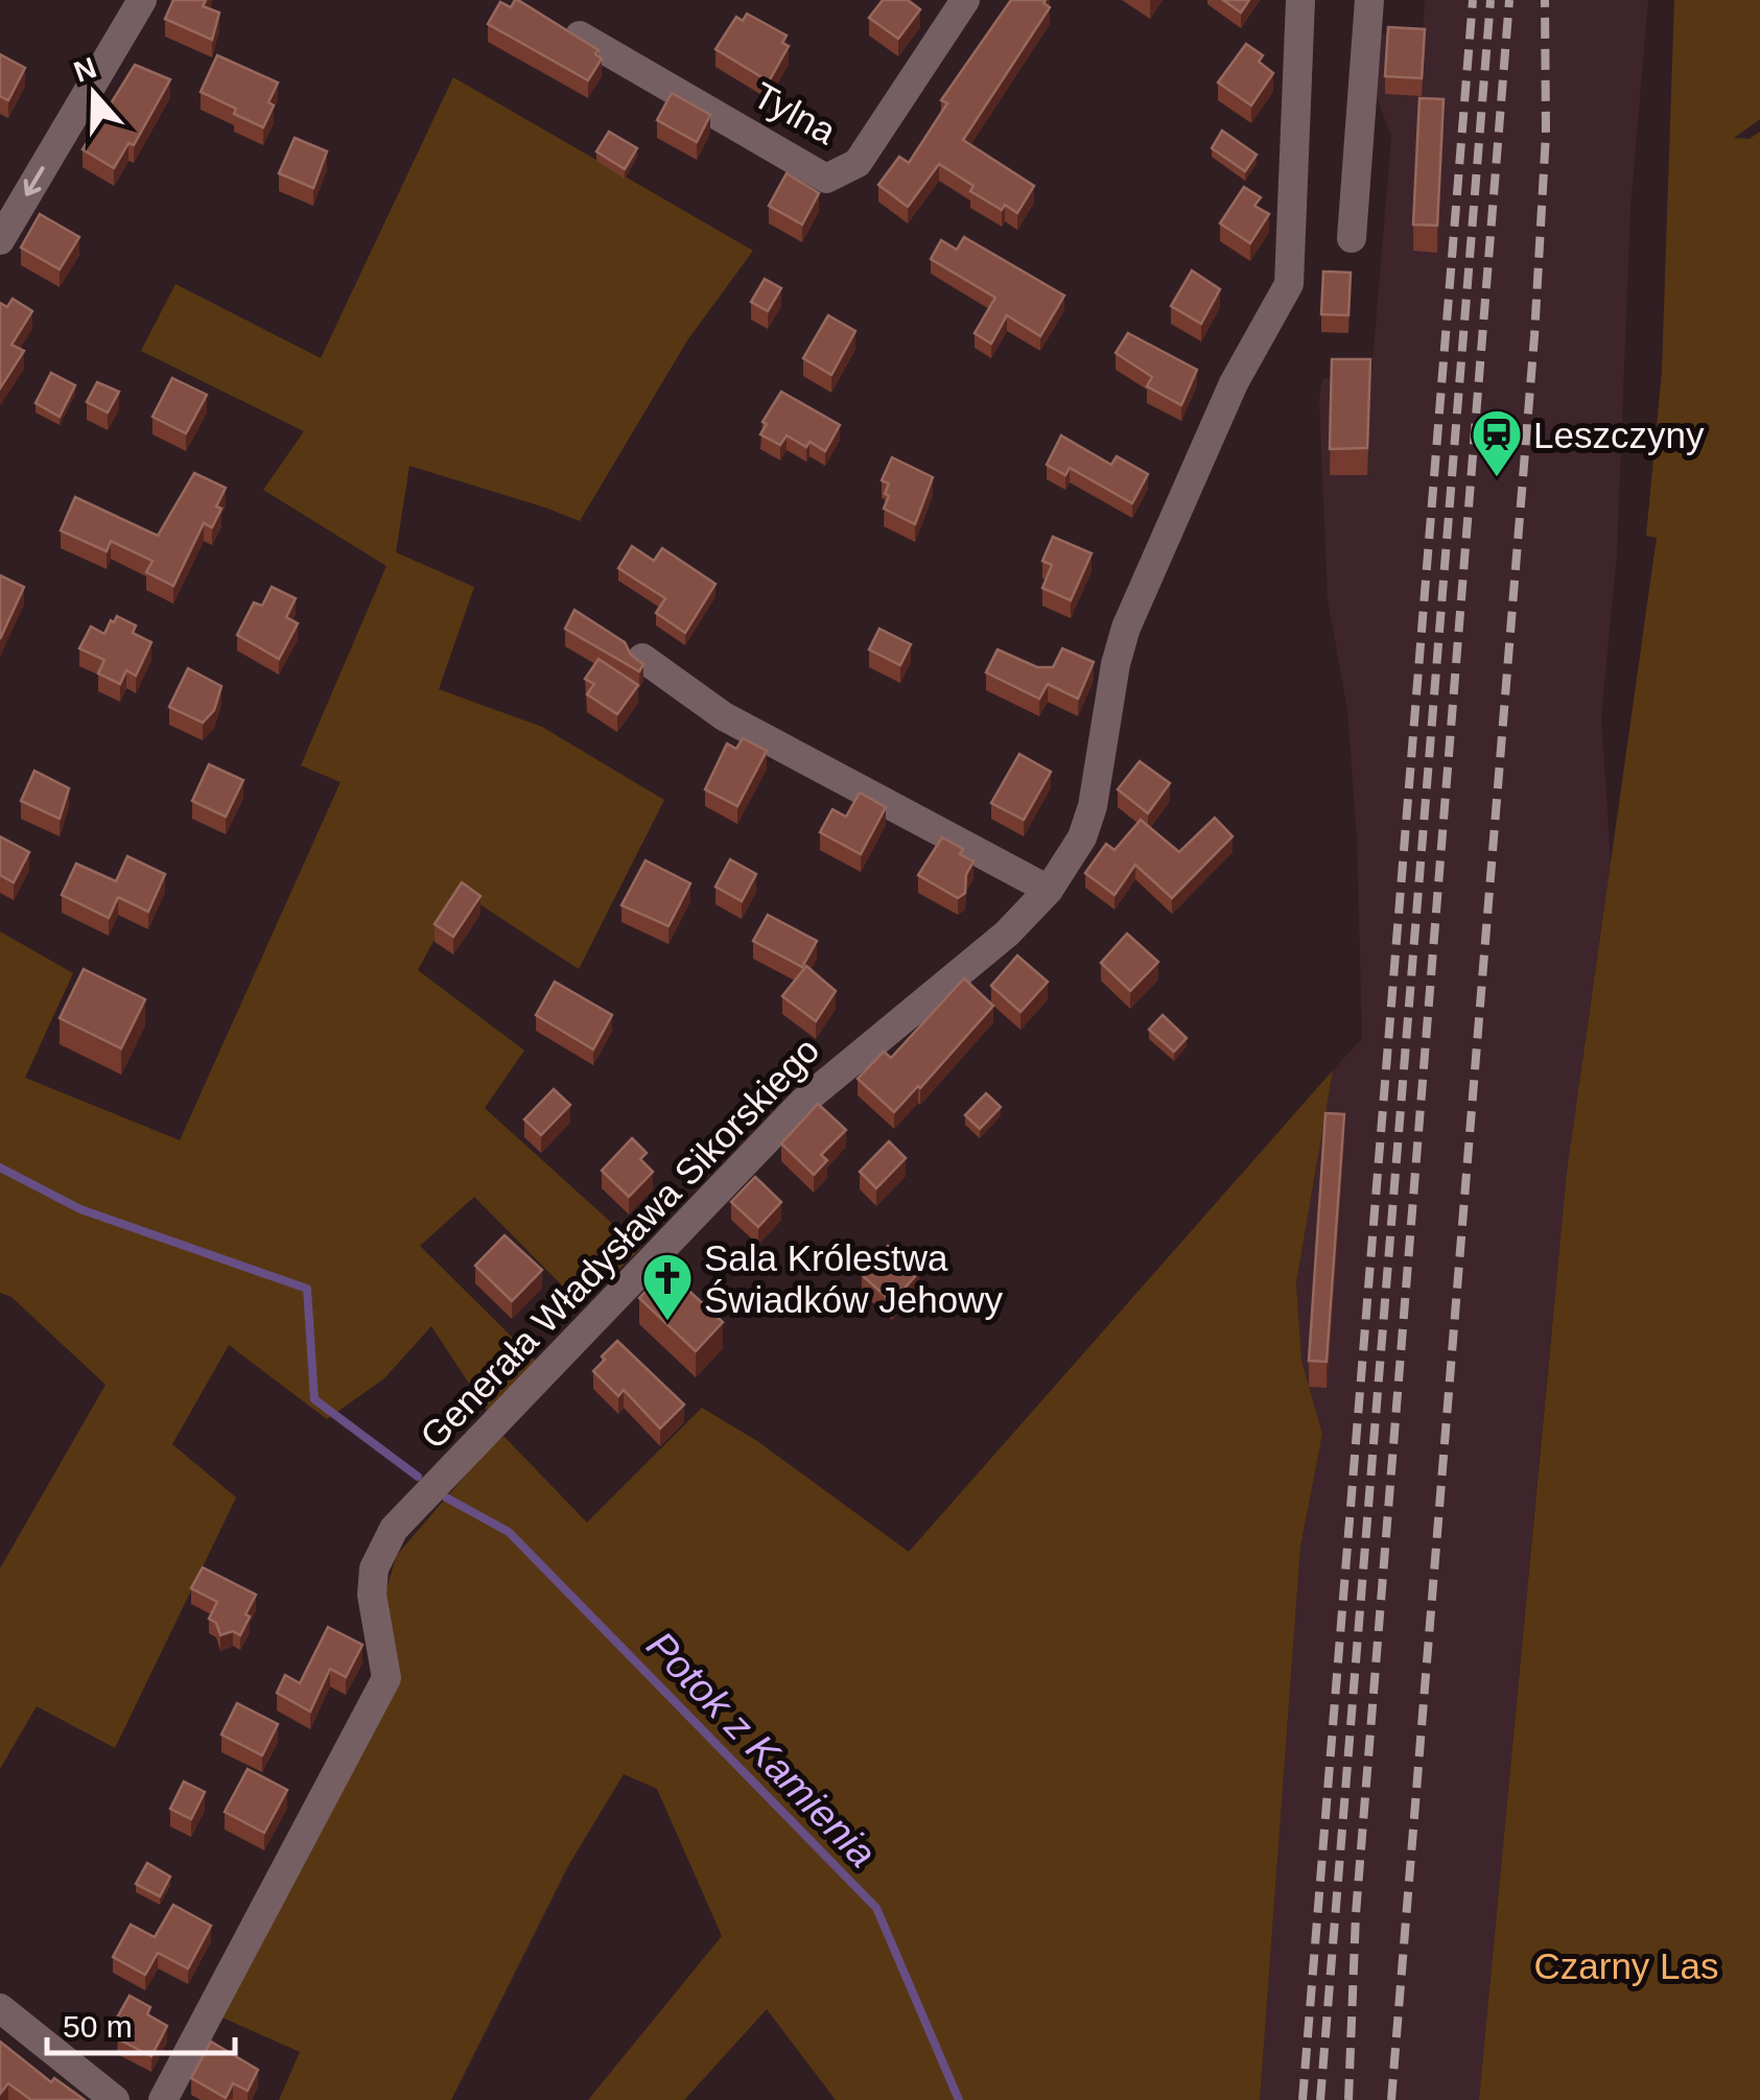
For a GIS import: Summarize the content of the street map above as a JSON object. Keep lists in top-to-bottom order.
{
  "streets": {
    "street": ["Tylna", "Generała Władysława Sikorskiego"]
  },
  "water": ["Potok z Kamienia"],
  "parks": ["Czarny Las"],
  "places": {
    "station": ["Leszczyny"],
    "church": ["Sala Królestwa Świadków Jehowy"]
  },
  "scale_bar": "50 m",
  "north": "top"
}
